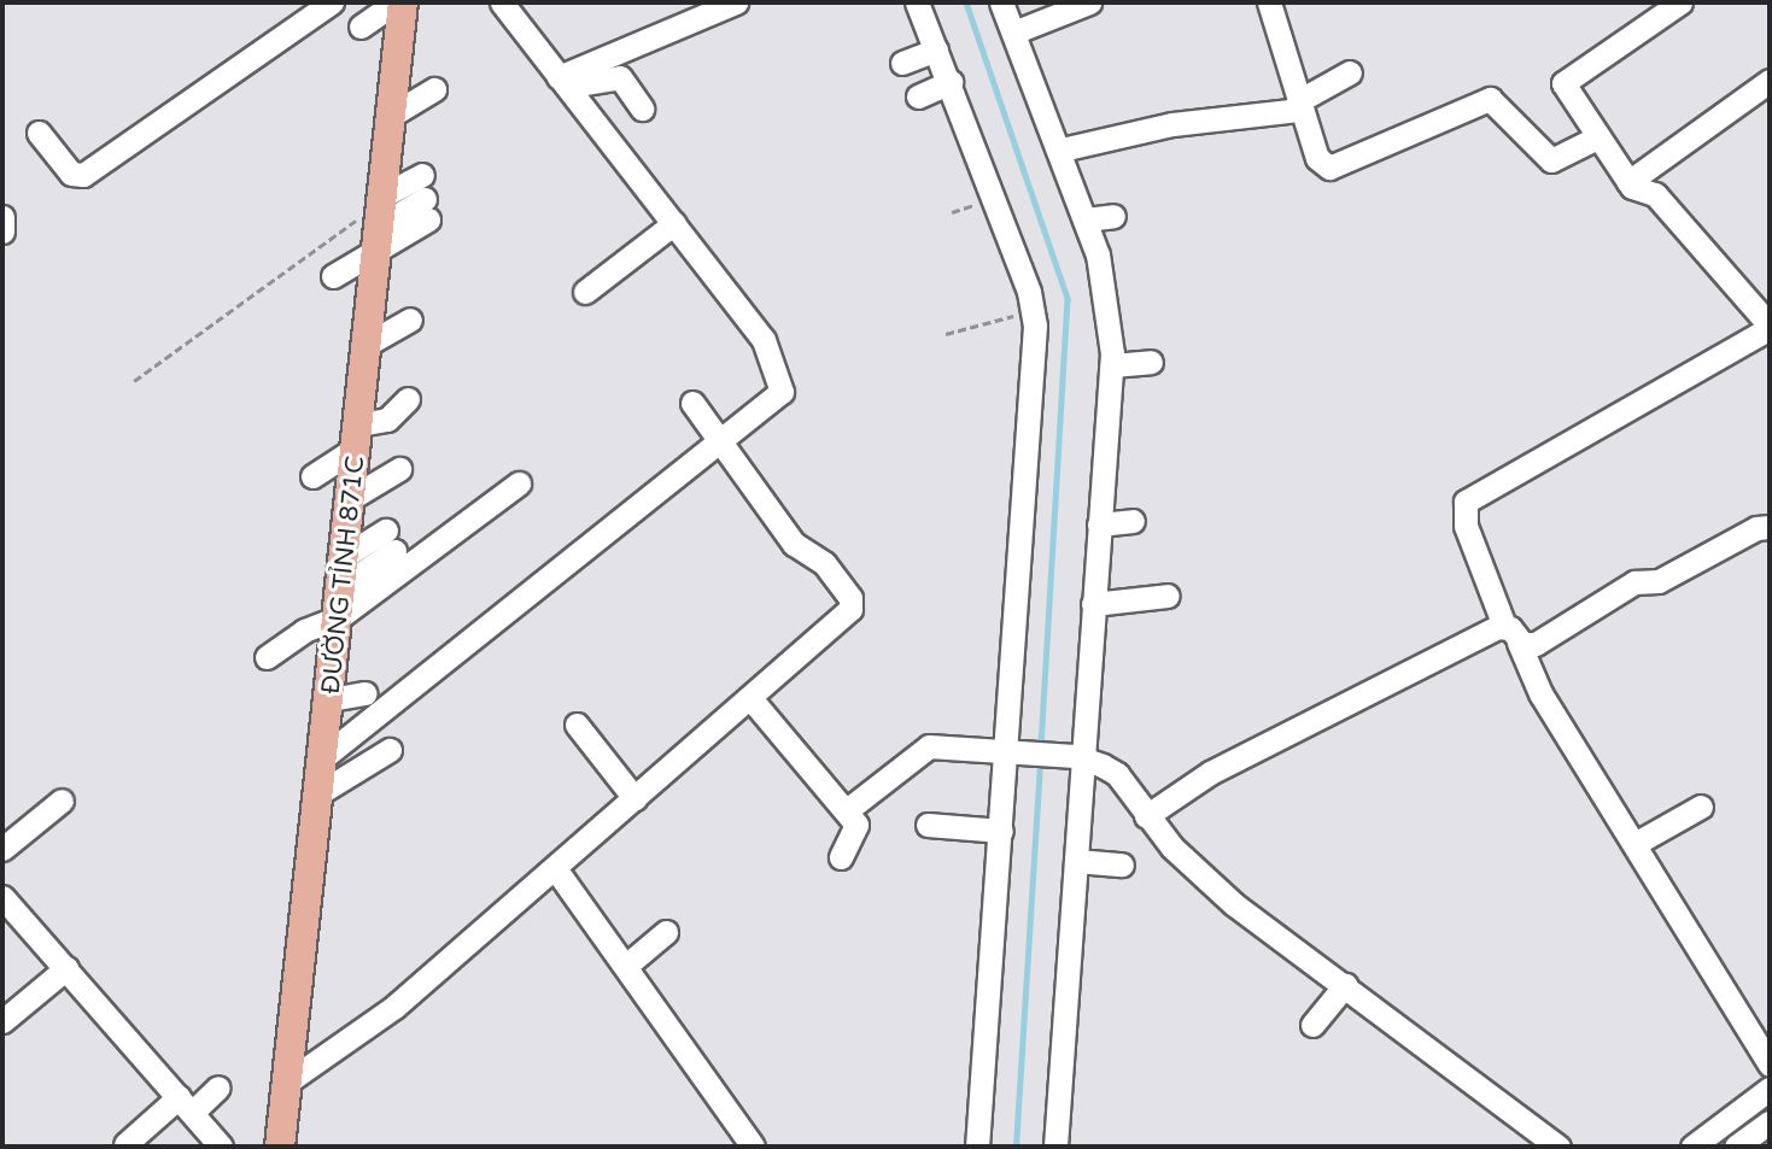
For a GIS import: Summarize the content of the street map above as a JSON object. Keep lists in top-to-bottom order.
{
  "streets": {
    "main road": ["ĐƯỜNG TỈNH 871C"]
  }
}
